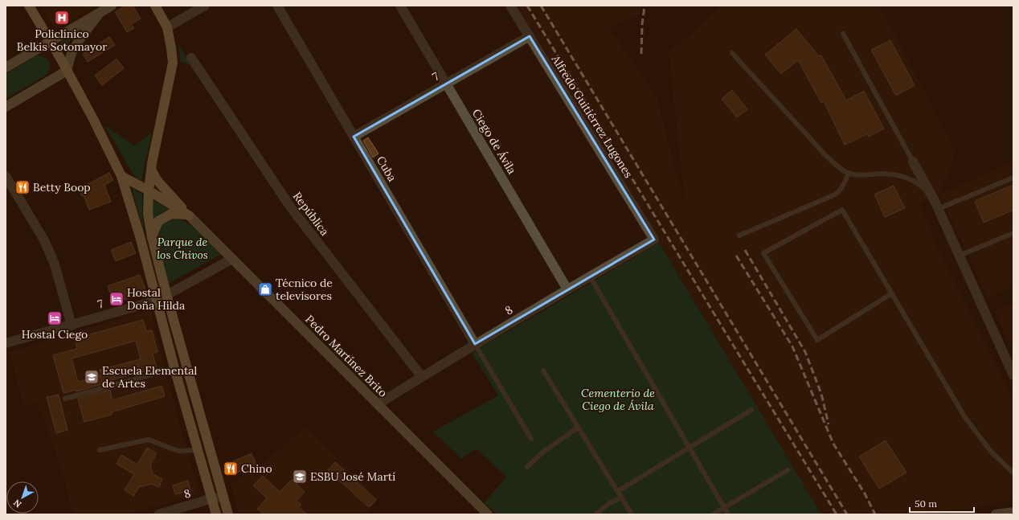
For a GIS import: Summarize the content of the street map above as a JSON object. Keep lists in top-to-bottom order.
{
  "streets": {
    "street": [
      "7",
      "Alfredo Guitiérrez Lugones",
      "Ciego de Ávila",
      "Cuba",
      "República",
      "8",
      "Pedro Martínez Brito"
    ]
  },
  "crossings": [
    ["7", "Alfredo Guitiérrez Lugones"],
    ["7", "Ciego de Ávila"],
    ["7", "Cuba"],
    ["7", "Pedro Martínez Brito"],
    ["Alfredo Guitiérrez Lugones", "8"],
    ["Ciego de Ávila", "8"],
    ["Cuba", "8"],
    ["República", "8"],
    ["8", "Pedro Martínez Brito"]
  ],
  "parks": ["Parque de los Chivos", "Cementerio de Ciego de Ávila"],
  "places": {
    "hospital": ["Policlínico Belkis Sotomayor"],
    "restaurant": ["Betty Boop", "Chino"],
    "shop": ["Técnico de televisores"],
    "hotel": ["Hostal Doña Hilda", "Hostal Ciego"],
    "school or university": ["Escuela Elemental de Artes", "ESBU José Martí"]
  },
  "scale_bar": "50 m",
  "north": "bottom left"
}
